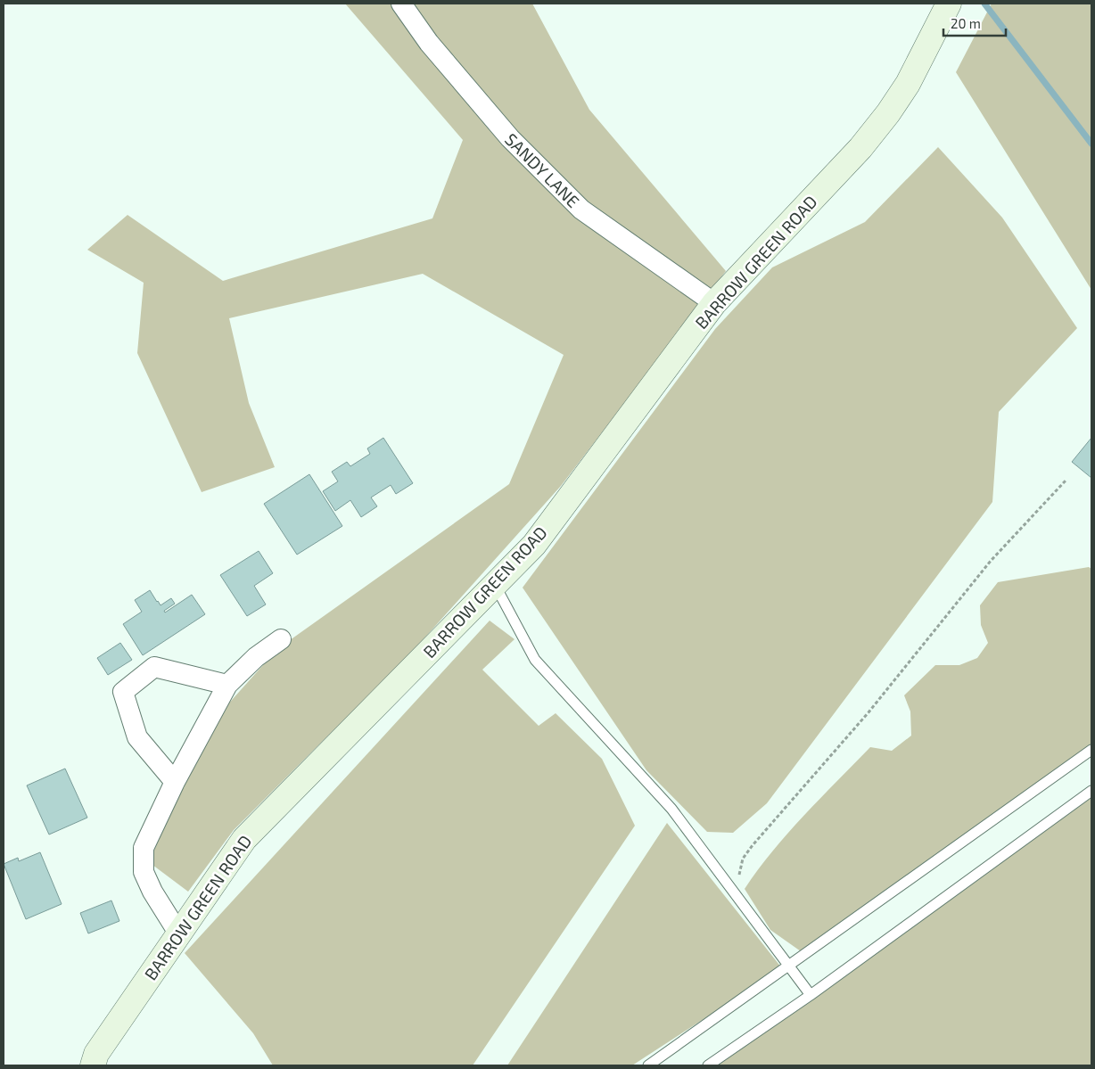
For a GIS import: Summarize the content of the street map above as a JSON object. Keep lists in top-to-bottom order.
{
  "streets": {
    "street": ["SANDY LANE", "BARROW GREEN ROAD"]
  },
  "crossings": [
    ["SANDY LANE", "BARROW GREEN ROAD"]
  ],
  "scale_bar": "20 m"
}
